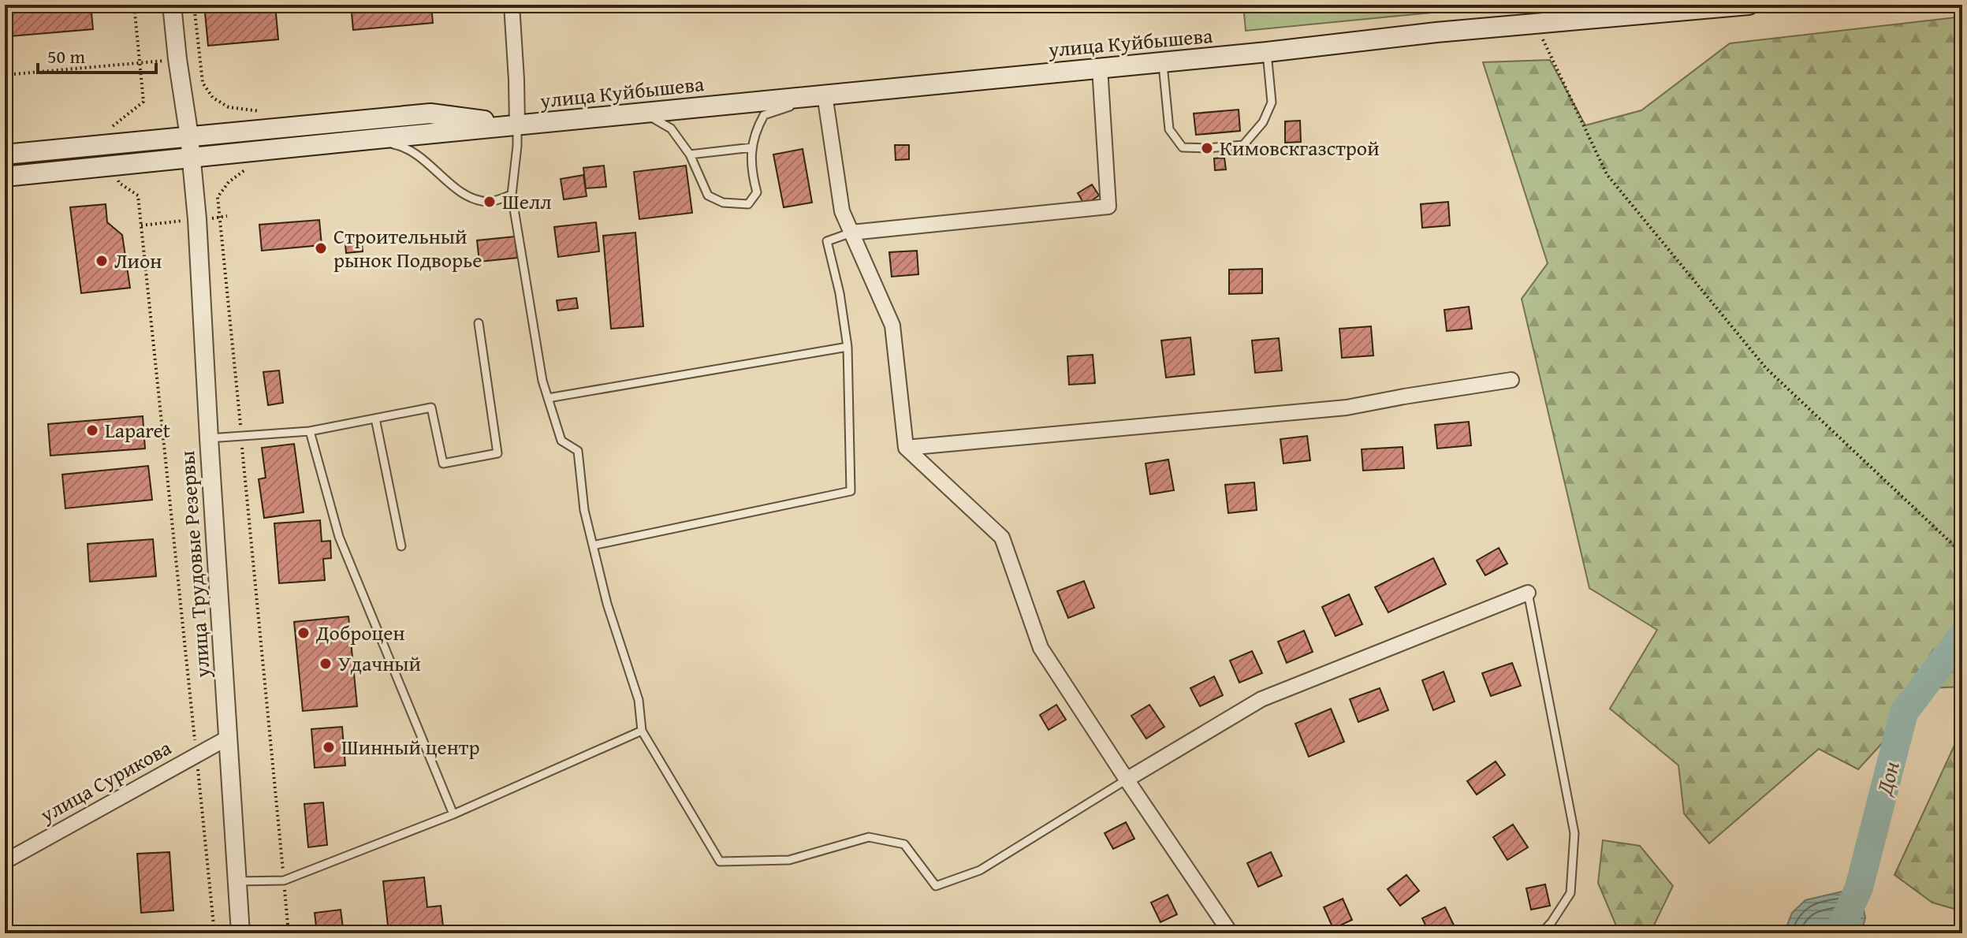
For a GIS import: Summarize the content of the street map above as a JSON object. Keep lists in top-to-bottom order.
{
  "streets": {
    "main road": ["улица Куйбышева"],
    "street": ["улица Трудовые Резервы", "улица Сурикова"]
  },
  "crossings": [
    ["улица Трудовые Резервы", "улица Сурикова"]
  ],
  "water": ["Дон"],
  "places": [
    "Кимовскгазстрой",
    "Шелл",
    "Строительный рынок Подворье",
    "Лион",
    "Laparet",
    "Доброцен",
    "Удачный",
    "Шинный центр"
  ],
  "scale_bar": "50 m"
}
